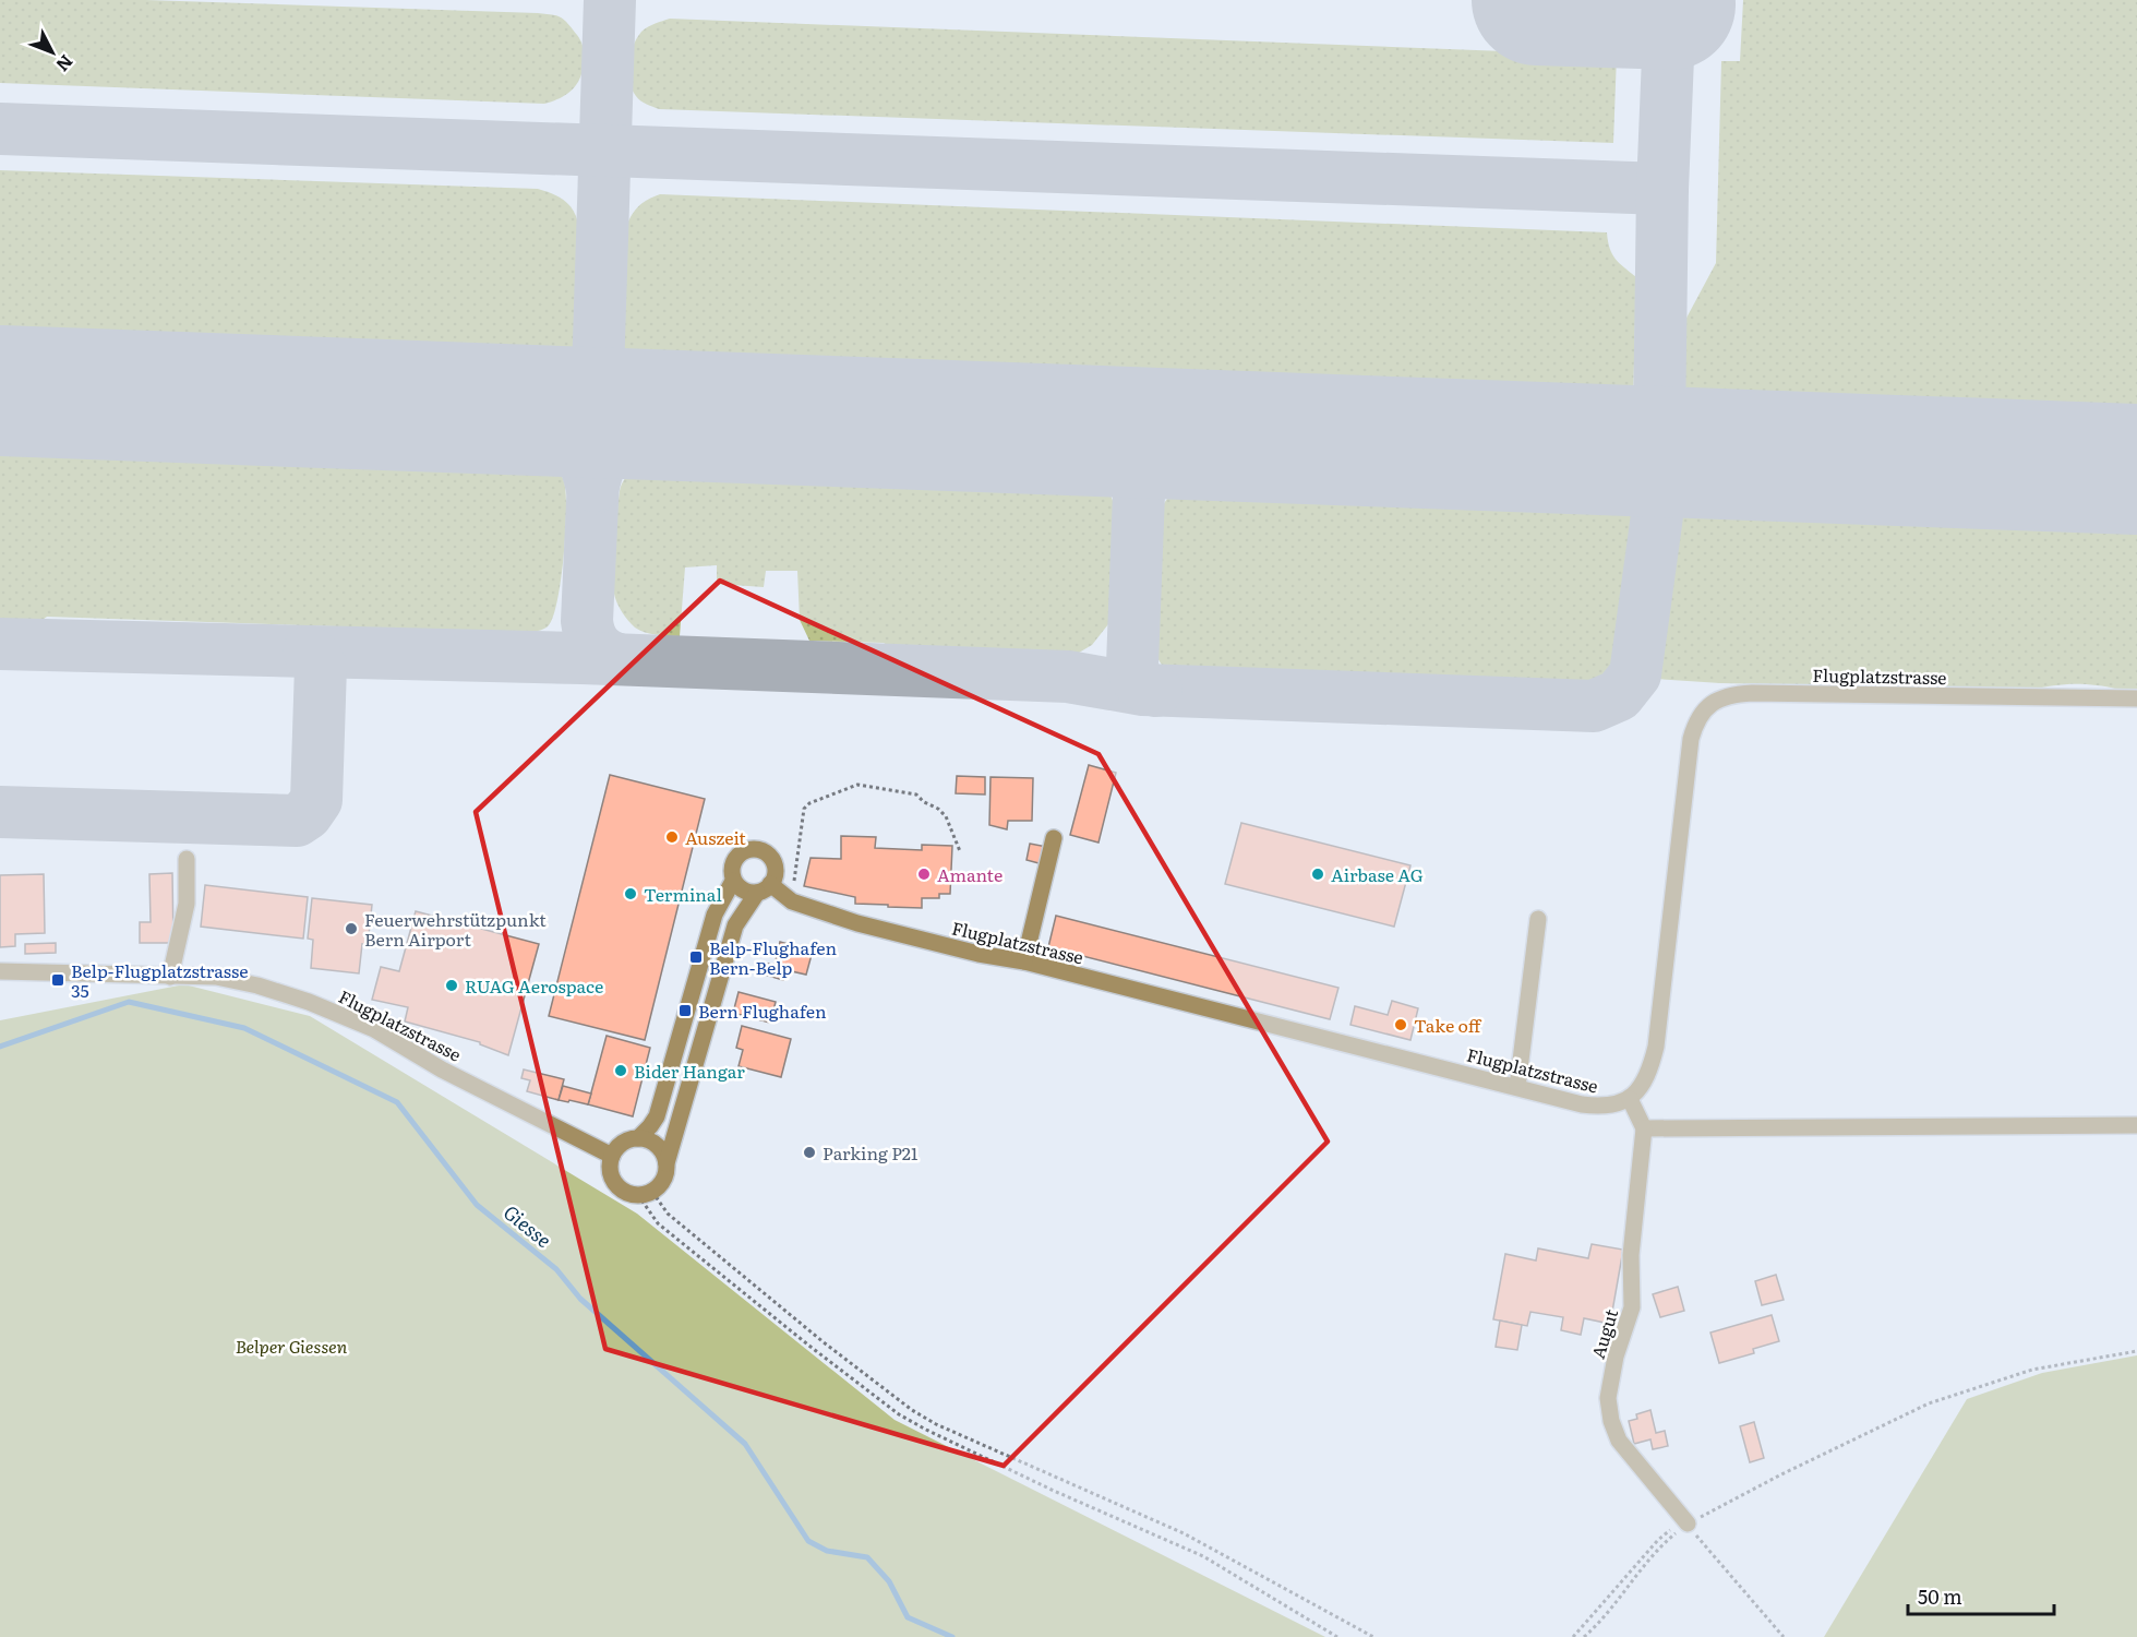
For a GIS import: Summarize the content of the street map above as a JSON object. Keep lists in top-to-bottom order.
{
  "streets": {
    "street": ["Flugplatzstrasse", "Augut"]
  },
  "water": ["Giesse"],
  "parks": ["Belper Giessen"],
  "places": {
    "other": [
      "Auszeit",
      "Amante",
      "Airbase AG",
      "Terminal",
      "Feuerwehrstützpunkt Bern Airport",
      "RUAG Aerospace",
      "Take off",
      "Bider Hangar",
      "Parking P21"
    ],
    "transit": ["Belp-Flughafen Bern-Belp", "Belp-Flugplatzstrasse 35", "Bern Flughafen"]
  },
  "scale_bar": "50 m",
  "north": "bottom right"
}
